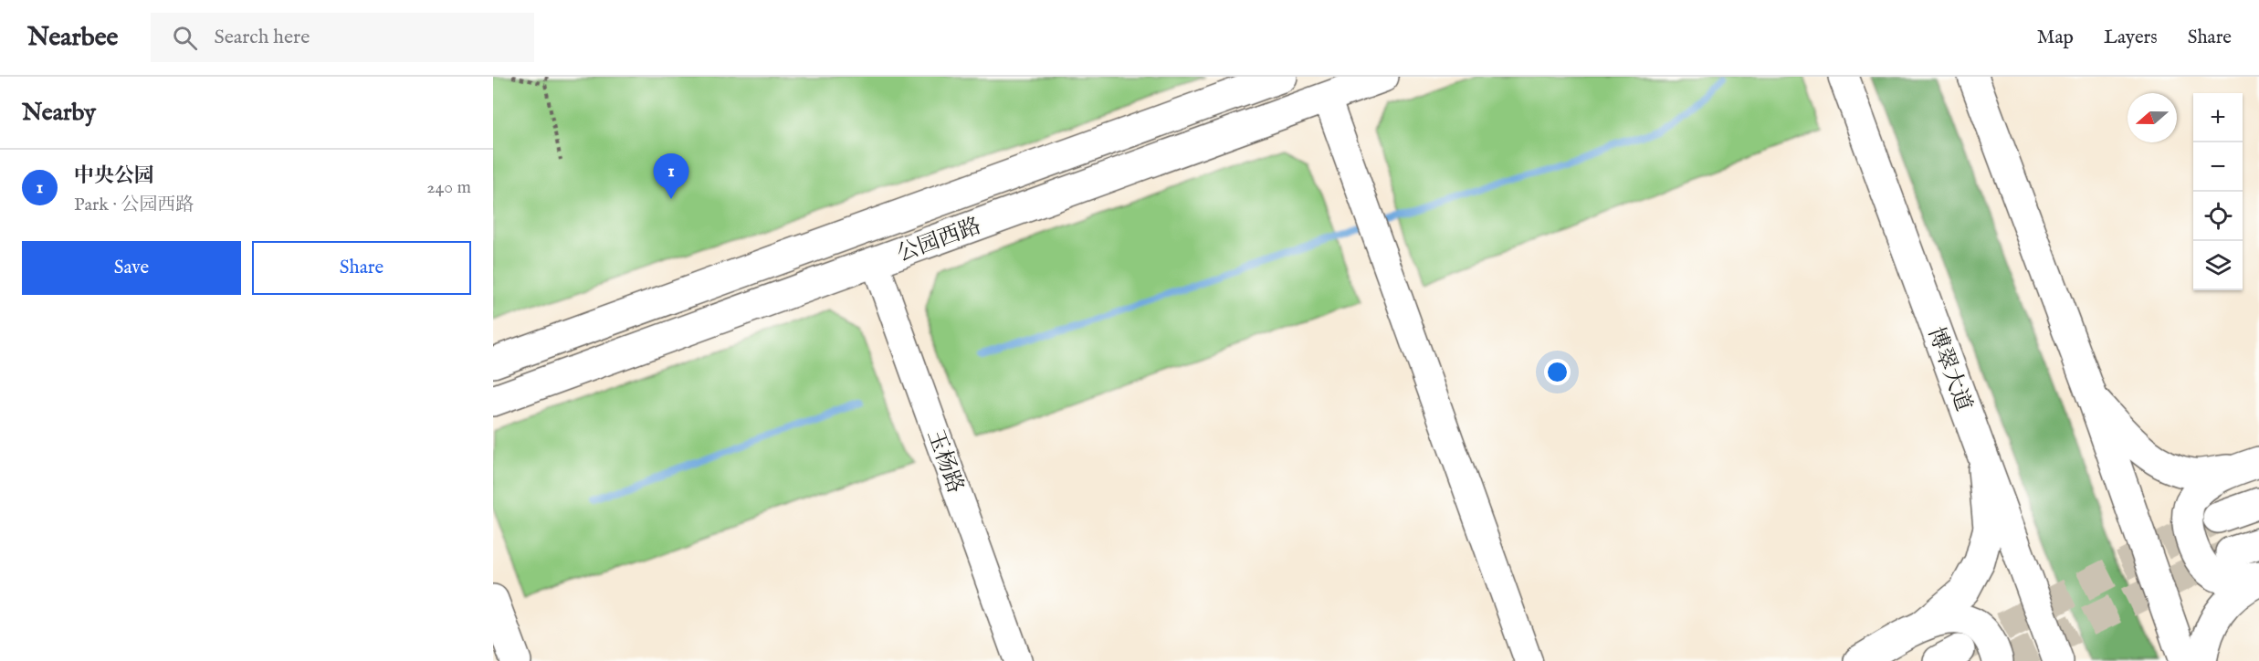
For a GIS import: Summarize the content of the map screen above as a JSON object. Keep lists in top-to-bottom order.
{
  "streets": {
    "main road": ["公园西路", "博翠大道"],
    "street": ["玉杨路"]
  },
  "crossings": [
    ["公园西路", "玉杨路"]
  ],
  "north": "left",
  "page": {
    "header": "Nearbee",
    "search": "Search here",
    "nav": ["Map", "Layers", "Share"],
    "heading": "Nearby",
    "map_buttons": ["+", "−"],
    "list": [
      {
        "mark": "1",
        "name": "中央公园",
        "note": "Park · 公园西路",
        "value": "240 m"
      }
    ],
    "pins": "1",
    "buttons": ["Save", "Share"]
  }
}
